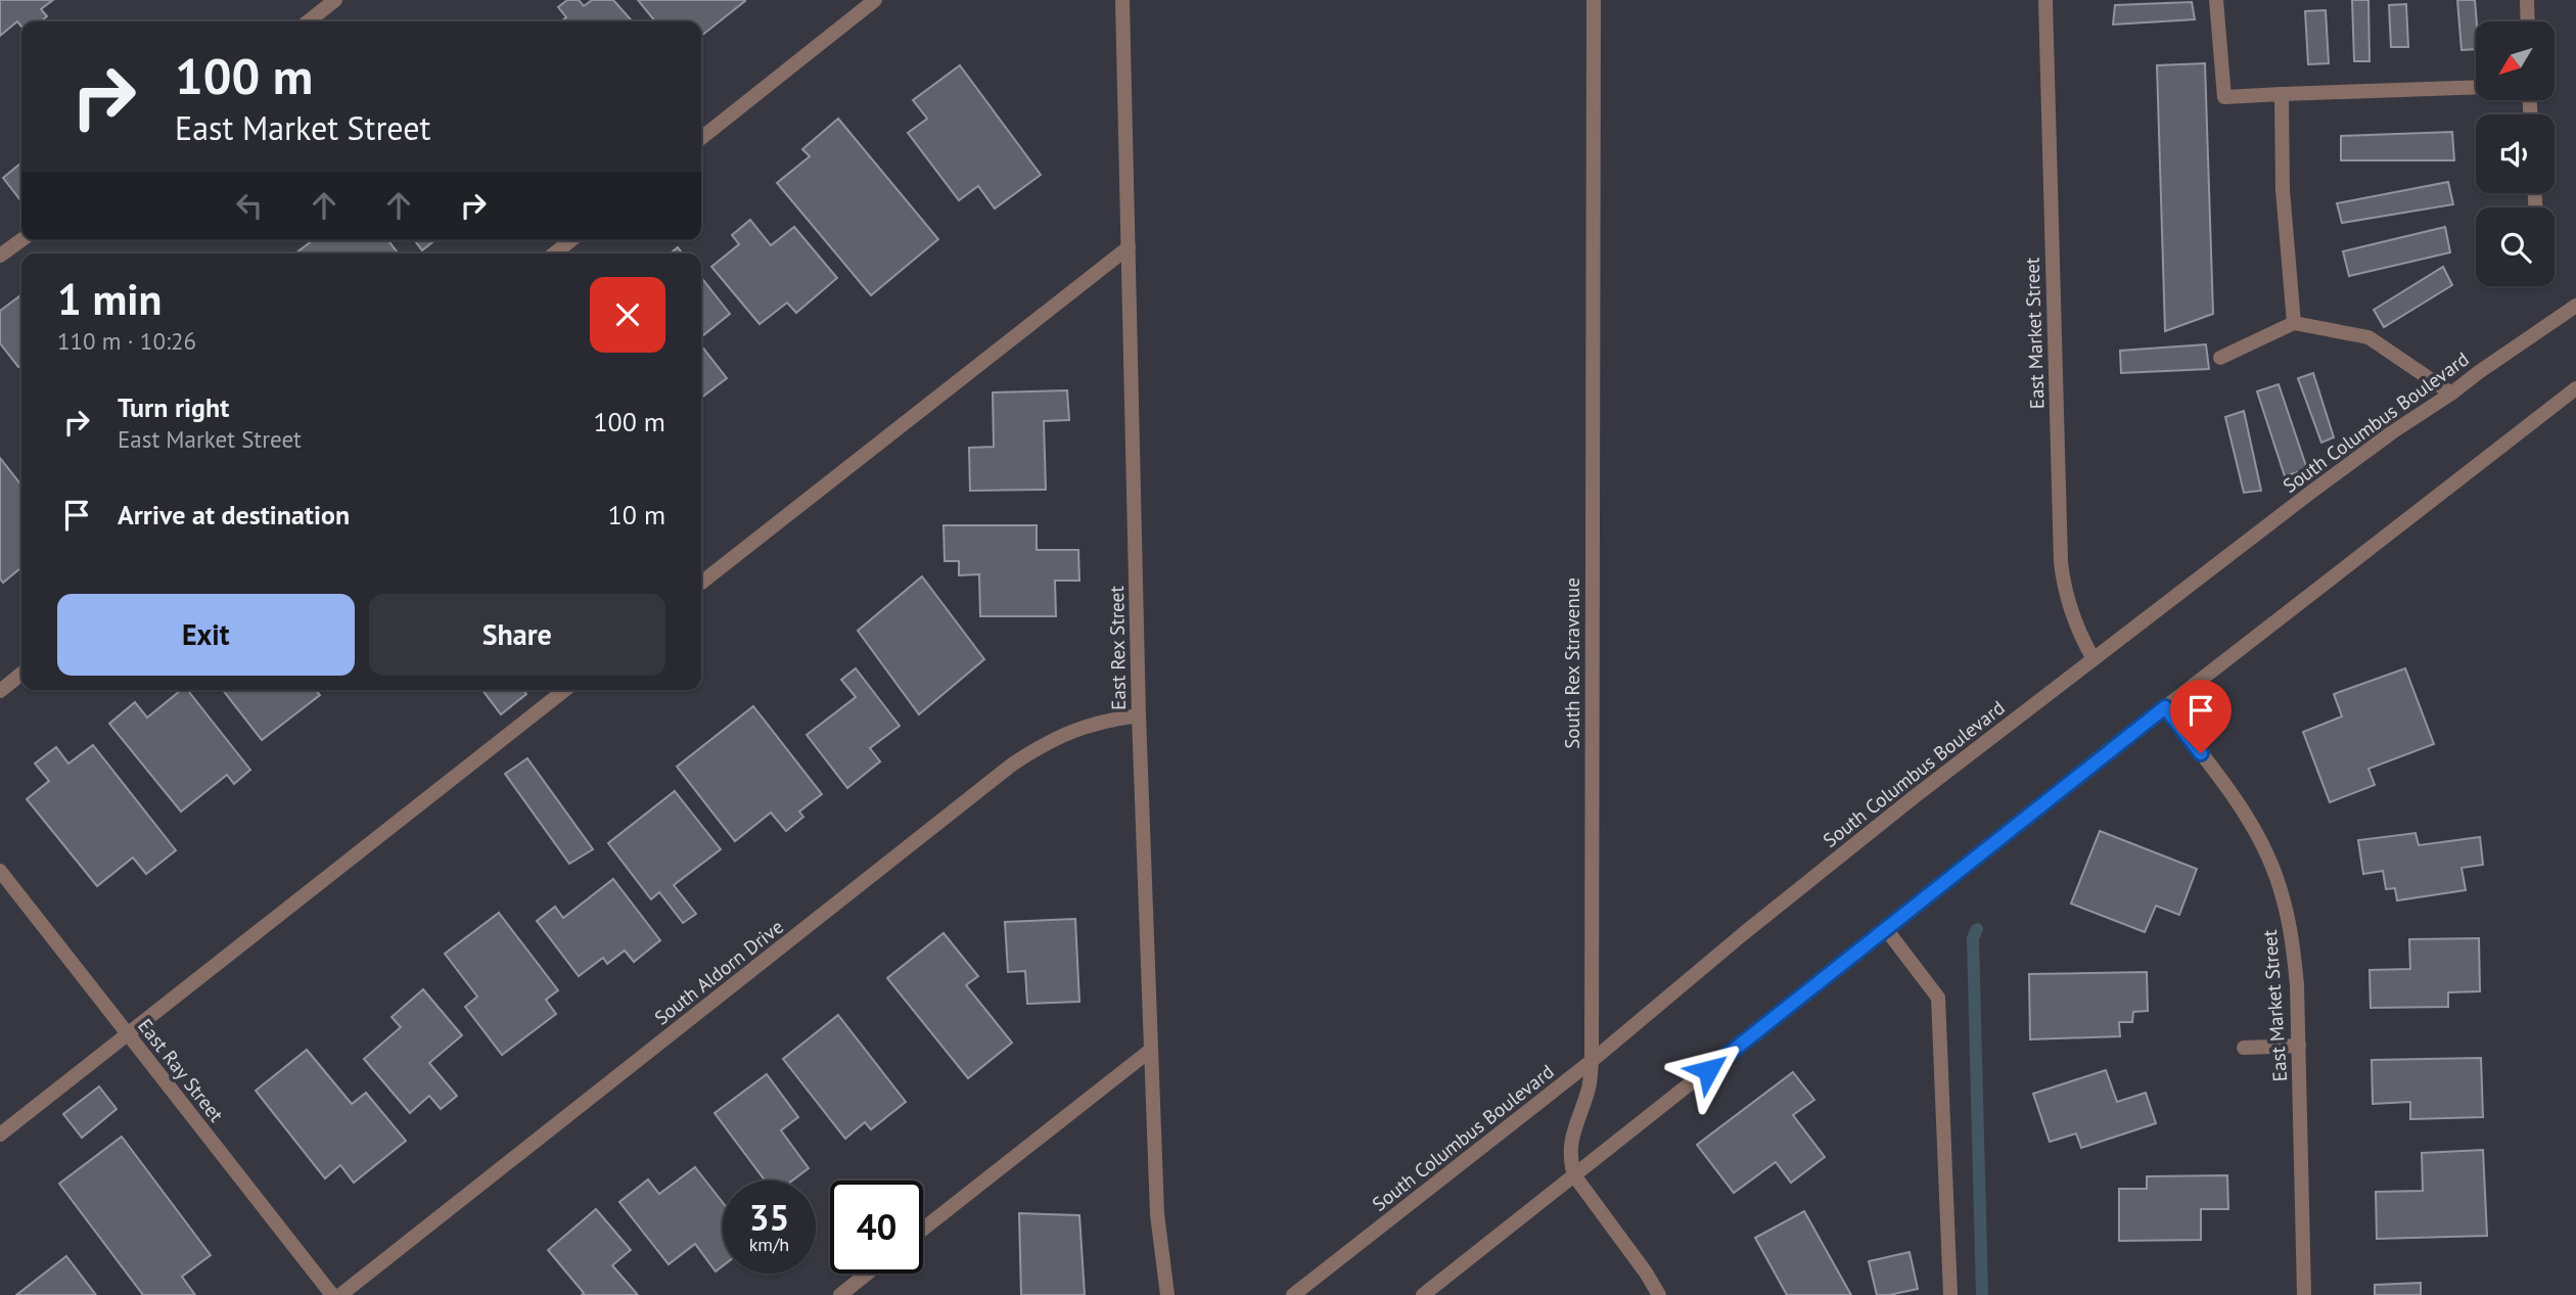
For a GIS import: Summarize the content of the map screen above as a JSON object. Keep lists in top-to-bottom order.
{
  "streets": {
    "street": [
      "East Market Street",
      "South Columbus Boulevard",
      "East Rex Street",
      "South Rex Stravenue",
      "South Aldorn Drive",
      "East Ray Street"
    ]
  },
  "crossings": [
    ["East Market Street", "South Columbus Boulevard"],
    ["South Columbus Boulevard", "South Rex Stravenue"],
    ["East Rex Street", "South Aldorn Drive"]
  ],
  "north": "bottom left",
  "page": {
    "turn": ["100 m", "East Market Street"],
    "heading": ["1 min", "110 m · 10:26"],
    "list": [
      {
        "name": "Turn right",
        "note": "East Market Street",
        "value": "100 m"
      },
      {
        "name": "Arrive at destination",
        "value": "10 m"
      }
    ],
    "buttons": ["Exit", "Share"],
    "speed": "35 km/h",
    "limit": "40"
  }
}
